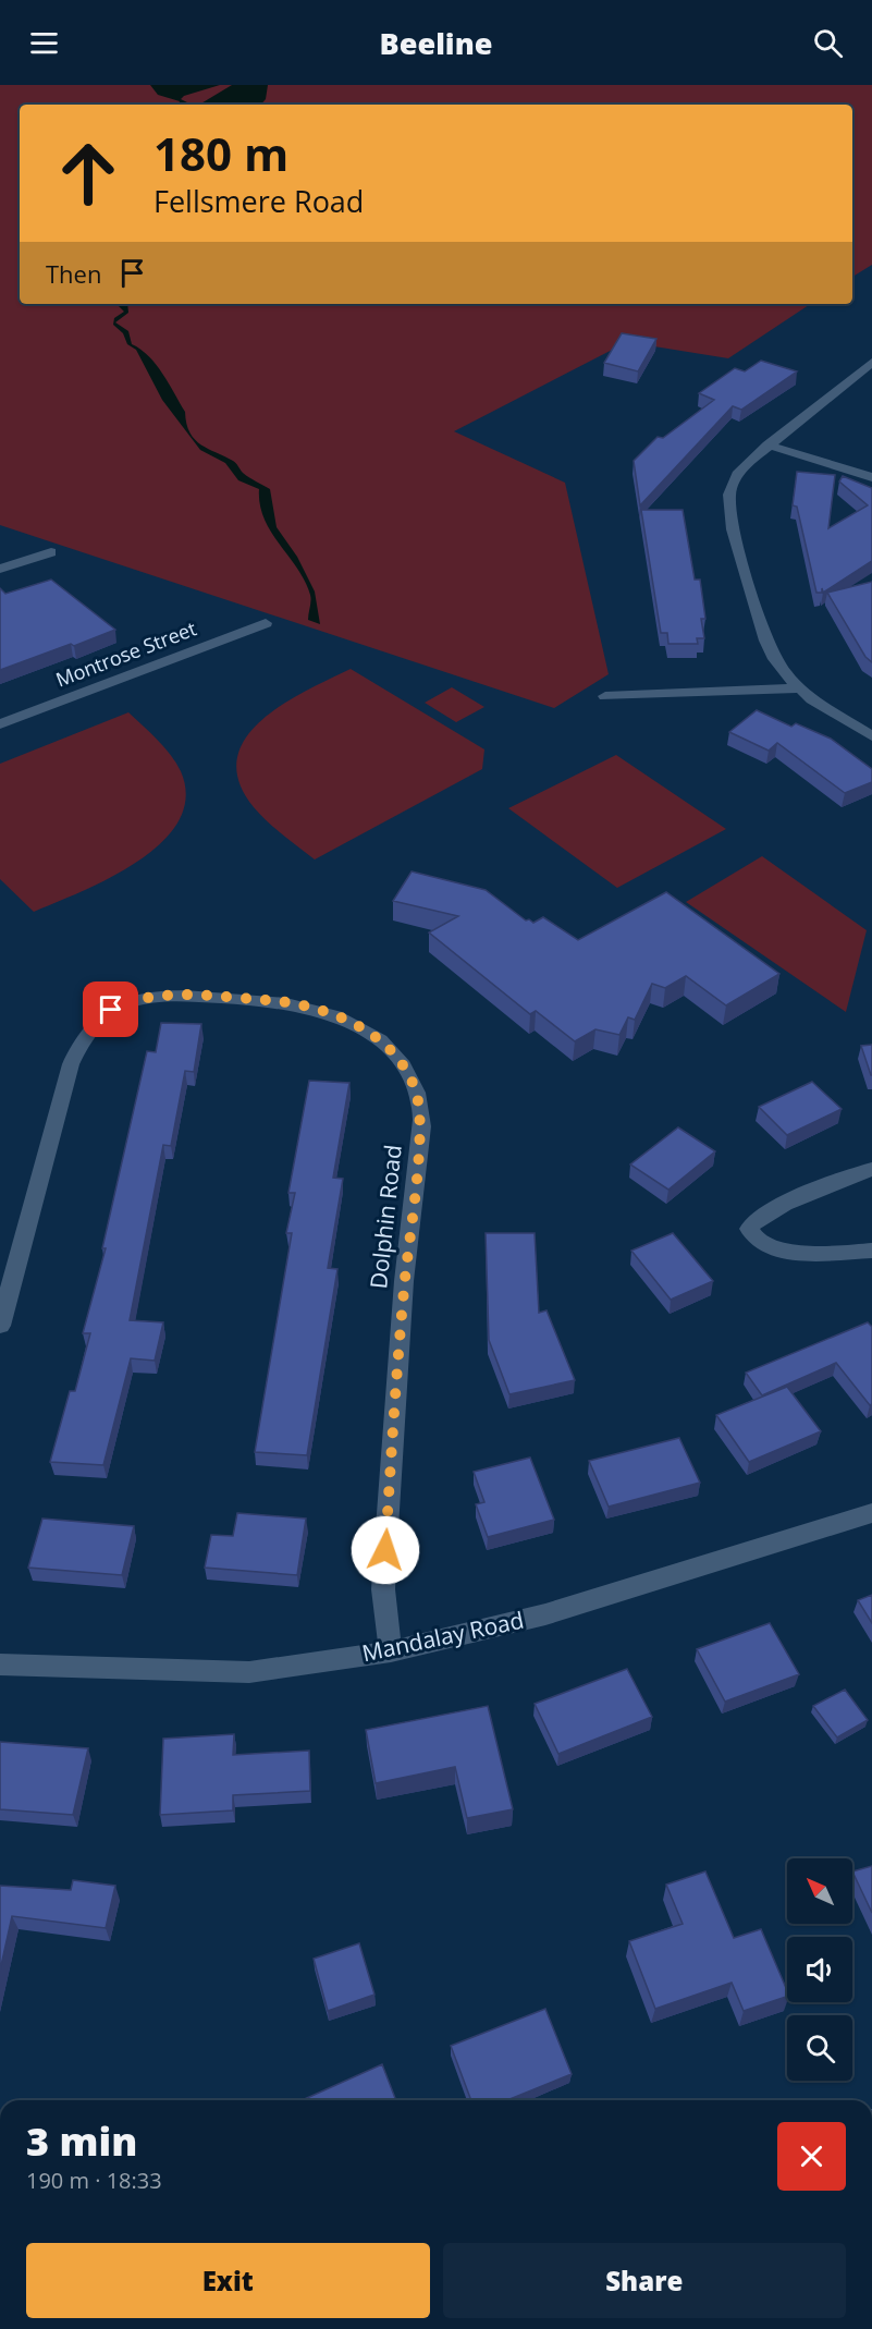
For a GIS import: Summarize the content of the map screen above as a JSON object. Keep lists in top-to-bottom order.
{
  "streets": {
    "street": ["Montrose Street", "Dolphin Road", "Mandalay Road"]
  },
  "crossings": [
    ["Dolphin Road", "Mandalay Road"]
  ],
  "north": "top left",
  "page": {
    "header": "Beeline",
    "turn": ["180 m", "Fellsmere Road"],
    "then": "Then",
    "heading": ["3 min", "190 m · 18:33"],
    "buttons": ["Exit", "Share"]
  }
}
